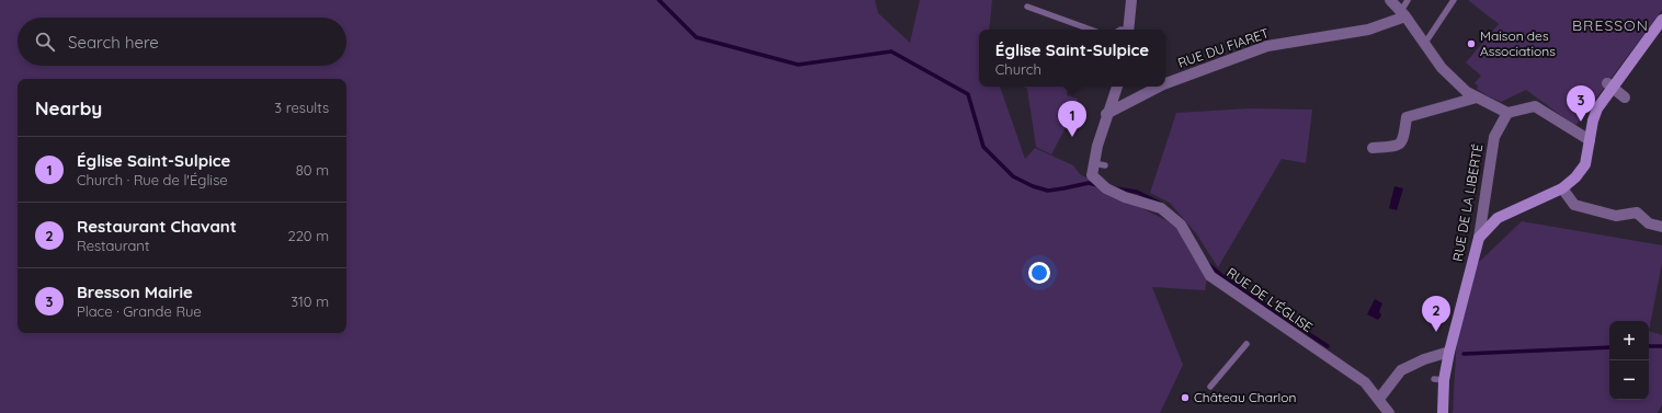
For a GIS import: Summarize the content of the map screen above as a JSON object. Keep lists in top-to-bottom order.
{
  "streets": {
    "street": ["RUE DU FIARET", "RUE DE LA LIBERTÉ", "RUE DE L'ÉGLISE"]
  },
  "crossings": [
    ["RUE DU FIARET", "RUE DE L'ÉGLISE"]
  ],
  "districts": ["BRESSON"],
  "places": ["Maison des Associations", "Château Charlon"],
  "page": {
    "search": "Search here",
    "popup": ["Église Saint-Sulpice", "Church"],
    "heading": ["Nearby", "3 results"],
    "pins": ["3", "1", "2"],
    "list": [
      {
        "mark": "1",
        "name": "Église Saint-Sulpice",
        "note": "Church · Rue de l'Église",
        "value": "80 m"
      },
      {
        "mark": "2",
        "name": "Restaurant Chavant",
        "note": "Restaurant",
        "value": "220 m"
      },
      {
        "mark": "3",
        "name": "Bresson Mairie",
        "note": "Place · Grande Rue",
        "value": "310 m"
      }
    ],
    "map_buttons": ["+", "−"]
  }
}
